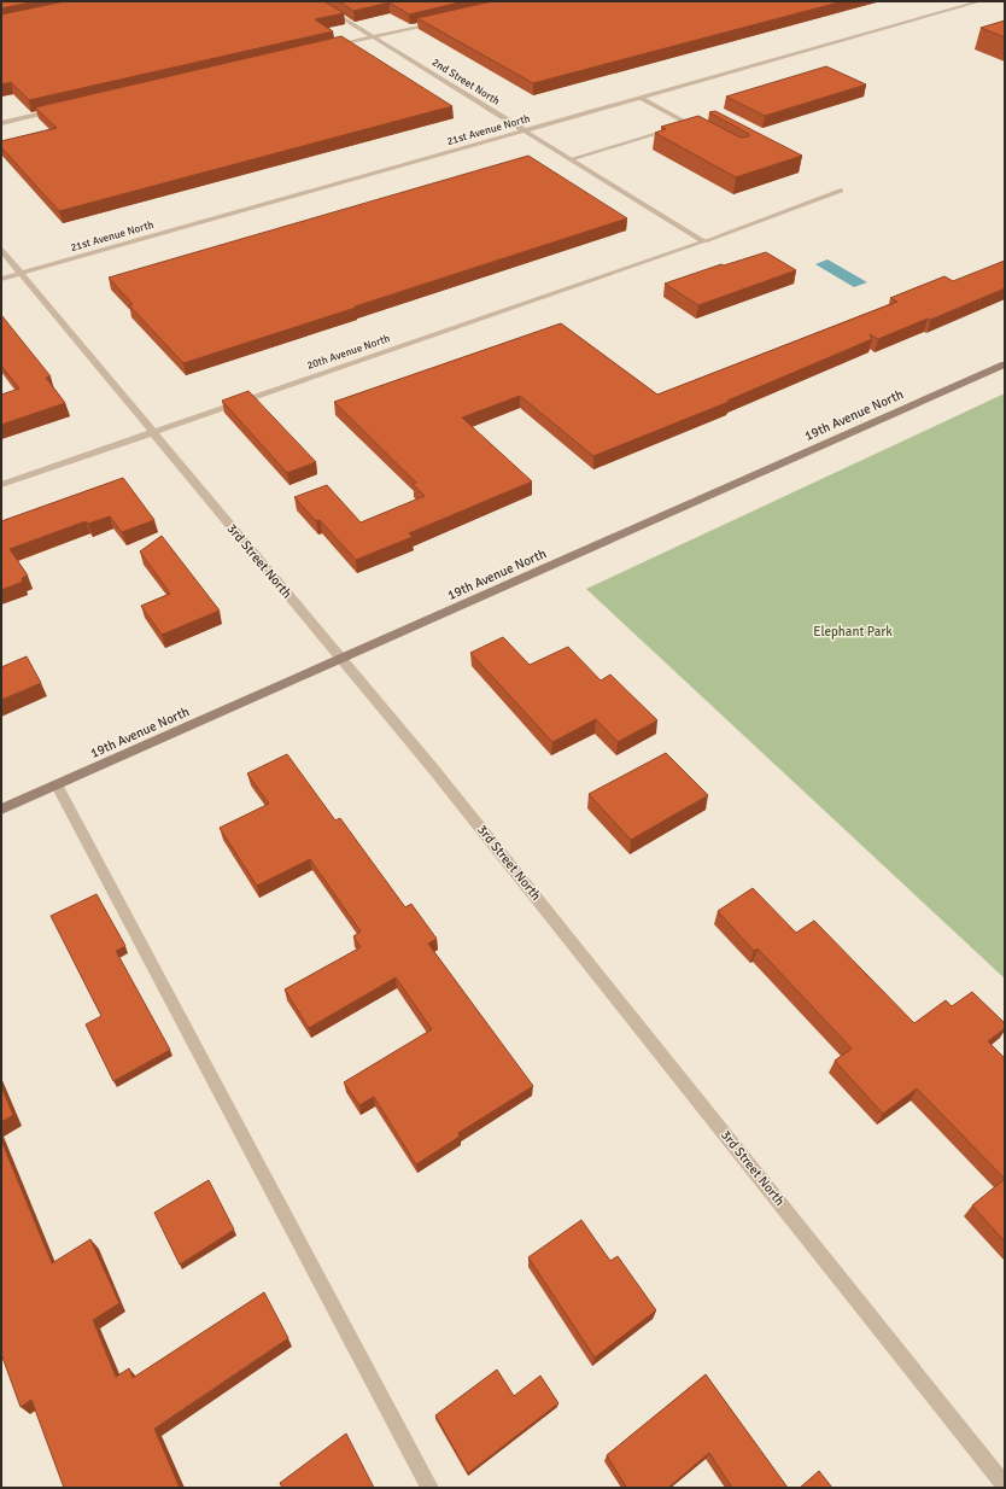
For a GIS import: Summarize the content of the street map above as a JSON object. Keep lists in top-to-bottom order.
{
  "streets": {
    "street": [
      "2nd Street North",
      "21st Avenue North",
      "20th Avenue North",
      "19th Avenue North",
      "3rd Street North"
    ]
  },
  "crossings": [
    ["2nd Street North", "21st Avenue North"],
    ["2nd Street North", "20th Avenue North"],
    ["21st Avenue North", "3rd Street North"],
    ["20th Avenue North", "3rd Street North"],
    ["19th Avenue North", "3rd Street North"]
  ],
  "parks": ["Elephant Park"]
}
